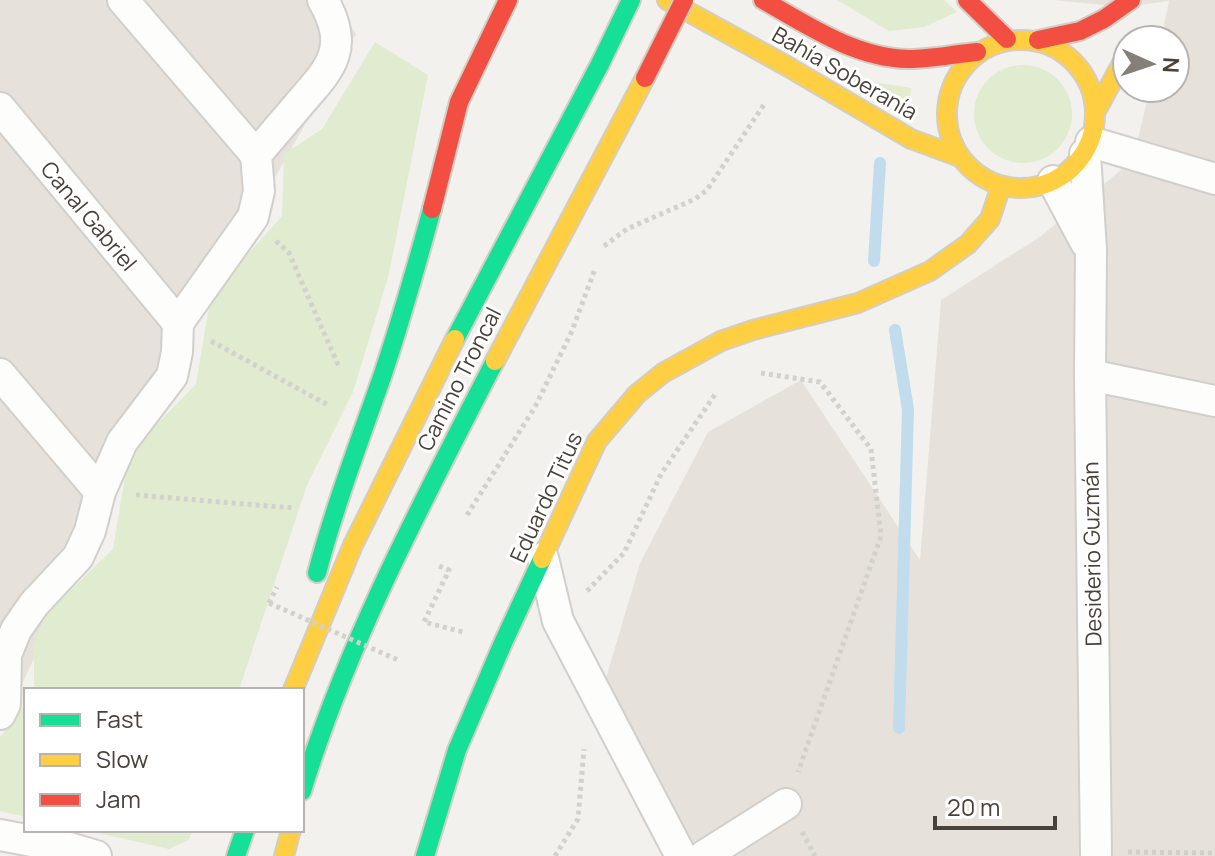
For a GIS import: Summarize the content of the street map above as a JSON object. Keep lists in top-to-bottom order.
{
  "streets": {
    "main road": ["Bahía Soberanía", "Camino Troncal", "Eduardo Titus"],
    "street": ["Canal Gabriel", "Desiderio Guzmán"]
  },
  "crossings": [
    ["Bahía Soberanía", "Eduardo Titus"],
    ["Bahía Soberanía", "Desiderio Guzmán"],
    ["Eduardo Titus", "Desiderio Guzmán"]
  ],
  "legend": ["Fast", "Slow", "Jam"],
  "scale_bar": "20 m",
  "north": "right"
}
